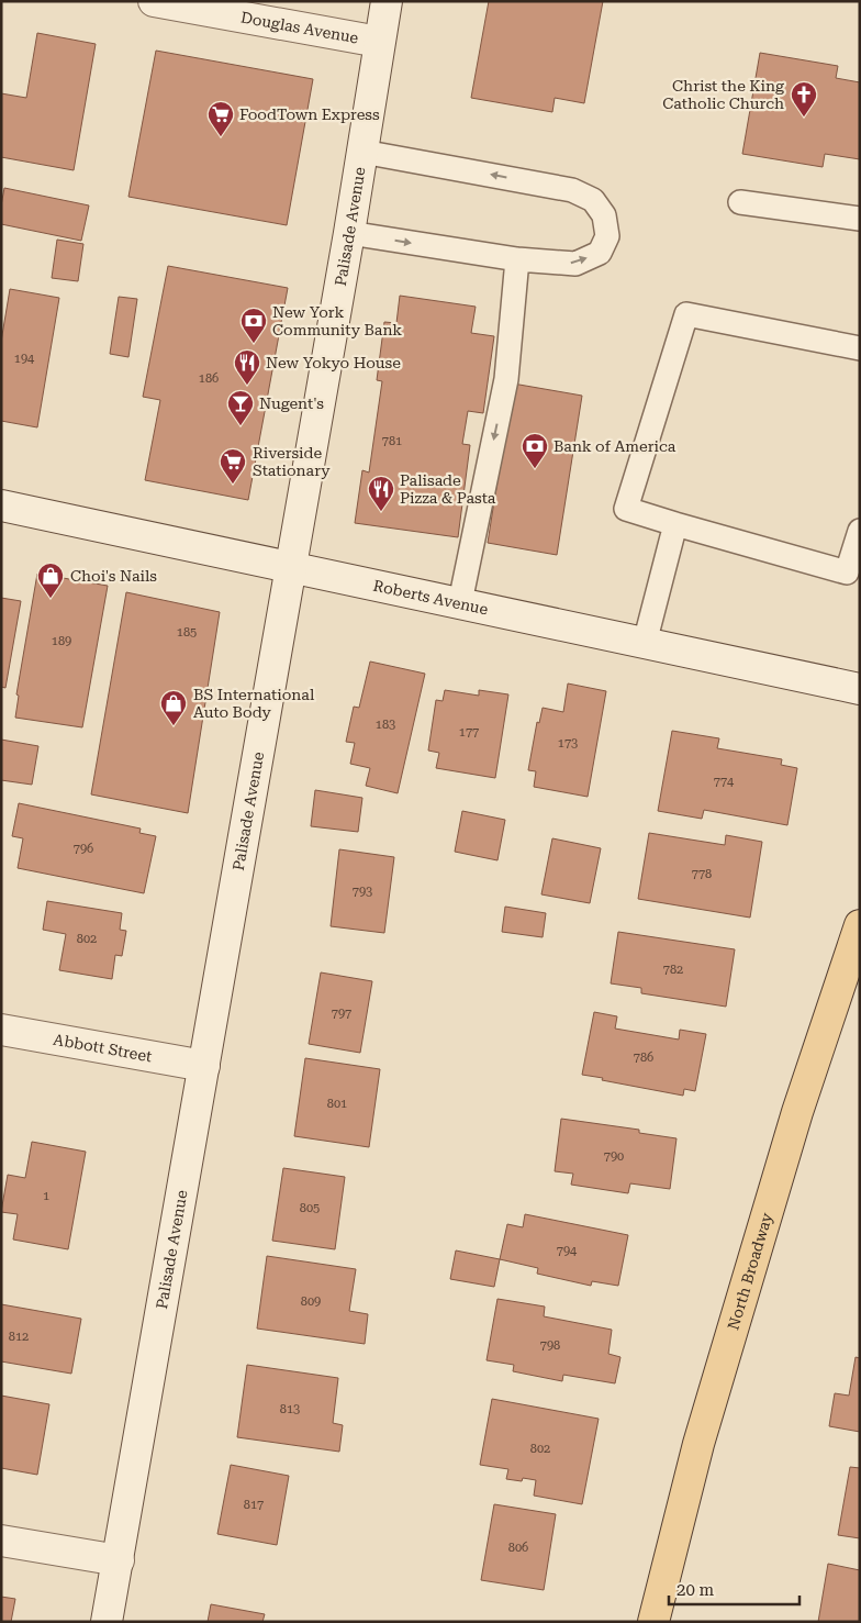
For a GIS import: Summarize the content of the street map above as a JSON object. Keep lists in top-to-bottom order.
{
  "streets": {
    "main road": ["North Broadway"],
    "street": [
      "Douglas Avenue",
      "Palisade Avenue",
      "Roberts Avenue",
      "Abbott Street"
    ]
  },
  "crossings": [
    ["Douglas Avenue", "Palisade Avenue"],
    ["Palisade Avenue", "Roberts Avenue"],
    ["Palisade Avenue", "Abbott Street"]
  ],
  "places": {
    "church": ["Christ the King Catholic Church"],
    "supermarket": ["FoodTown Express", "Riverside Stationary"],
    "bank": ["New York Community Bank", "Bank of America"],
    "restaurant": ["New Yokyo House", "Palisade Pizza & Pasta"],
    "bar": ["Nugent's"],
    "shop": ["Choi's Nails", "BS International Auto Body"]
  },
  "house_numbers": [
    "194",
    "186",
    "781",
    "185",
    "189",
    "183",
    "177",
    "173",
    "774",
    "796",
    "778",
    "793",
    "802",
    "782",
    "797",
    "786",
    "801",
    "790",
    "1",
    "805",
    "794",
    "809",
    "812",
    "798",
    "813",
    "802",
    "817",
    "806"
  ],
  "scale_bar": "20 m"
}
